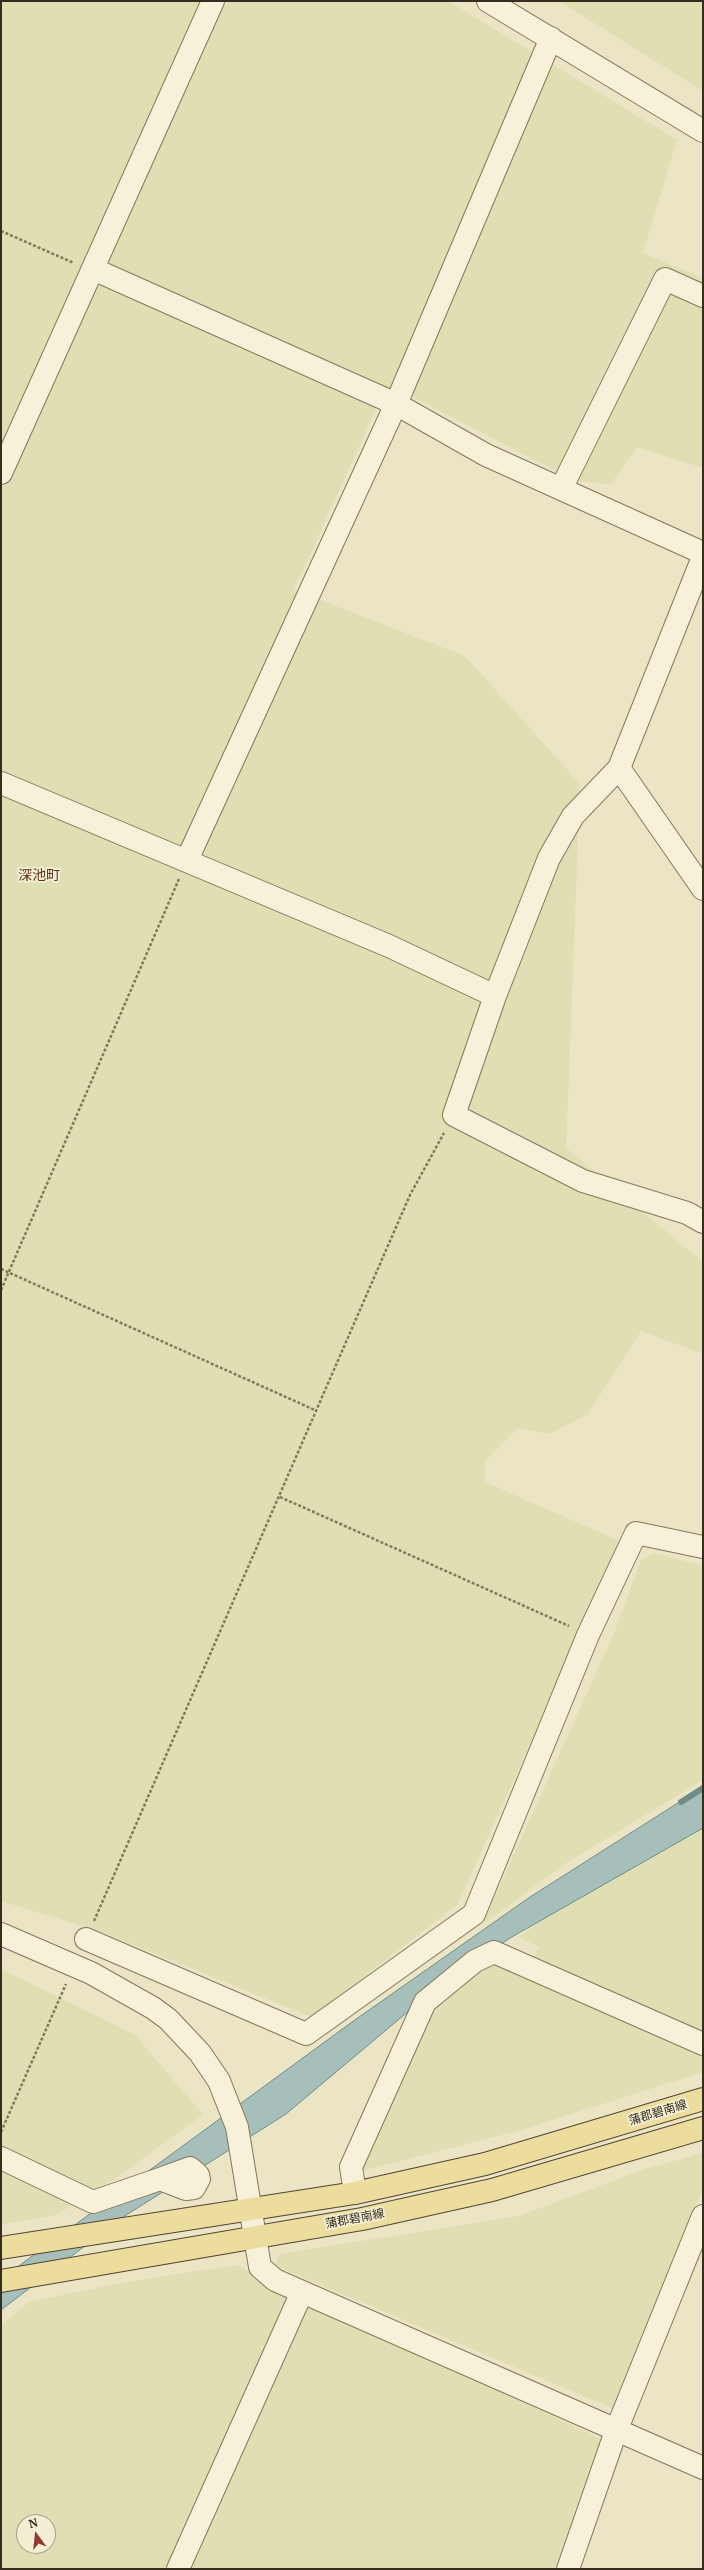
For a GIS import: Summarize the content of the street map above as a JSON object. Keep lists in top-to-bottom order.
{
  "streets": {
    "main road": ["蒲郡碧南線"]
  },
  "districts": ["深池町"],
  "north": "top"
}
